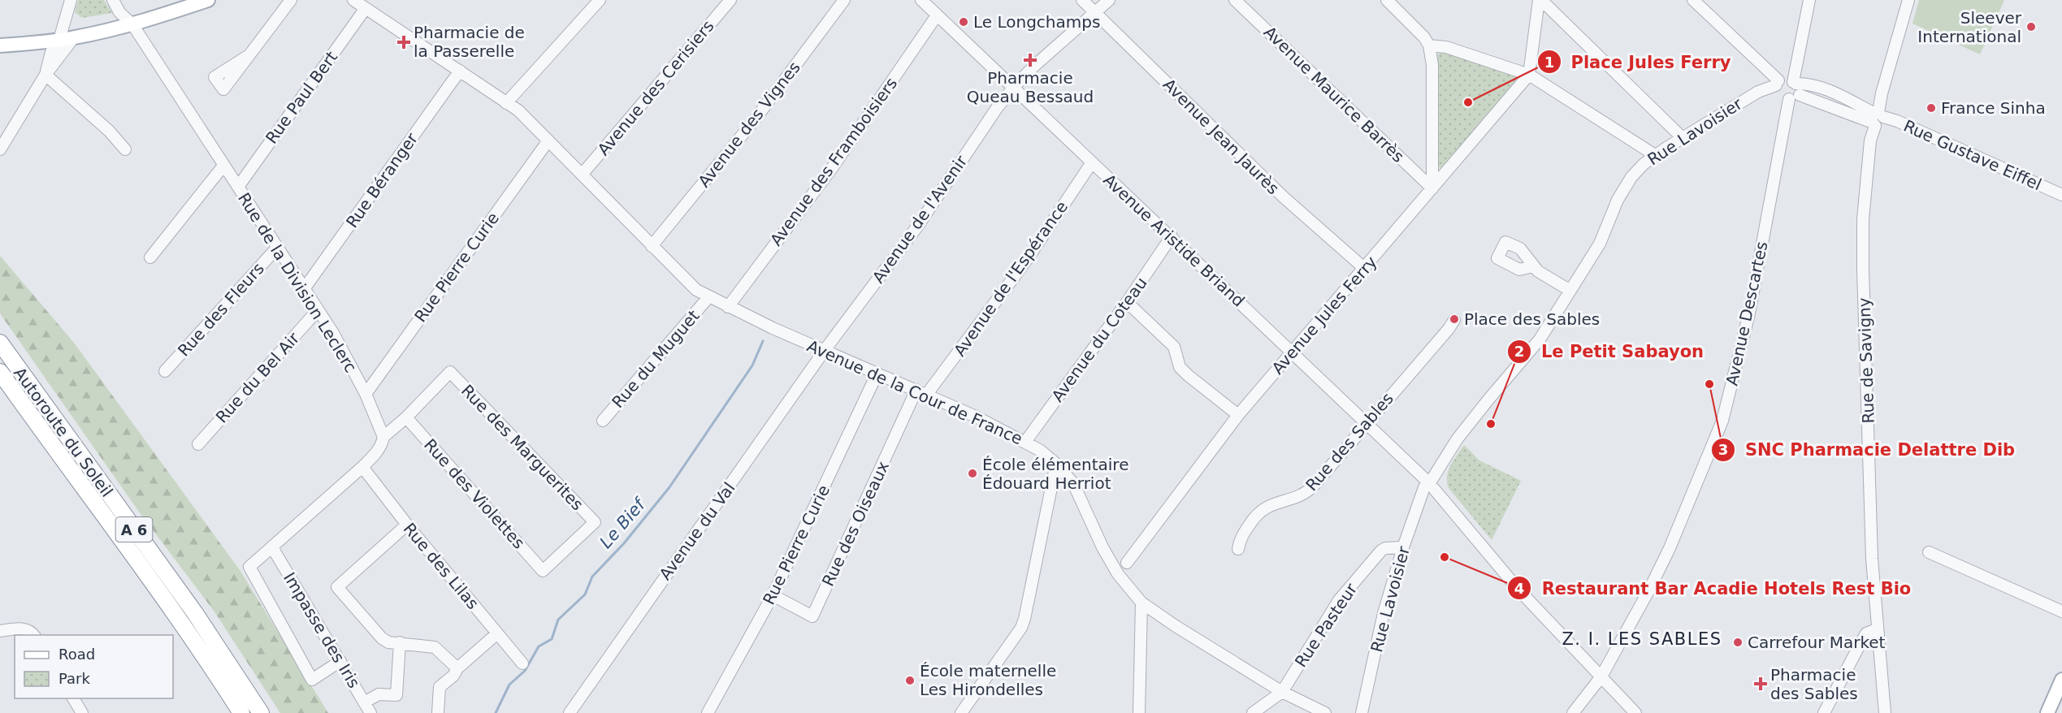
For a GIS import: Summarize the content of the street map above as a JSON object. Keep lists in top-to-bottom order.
{
  "streets": {
    "highway": ["Autoroute du Soleil", "A 6"],
    "street": [
      "Avenue des Cerisiers",
      "Avenue Maurice Barrès",
      "Rue Paul Bert",
      "Avenue des Vignes",
      "Rue Lavoisier",
      "Avenue Jean Jaurès",
      "Rue Gustave Eiffel",
      "Avenue des Framboisiers",
      "Rue Béranger",
      "Avenue de l'Avenir",
      "Avenue Aristide Briand",
      "Rue Pierre Curie",
      "Avenue de l'Espérance",
      "Rue de la Division Leclerc",
      "Rue des Fleurs",
      "Avenue Descartes",
      "Avenue Jules Ferry",
      "Avenue du Coteau",
      "Rue du Muguet",
      "Rue de Savigny",
      "Rue du Bel Air",
      "Avenue de la Cour de France",
      "Rue des Sables",
      "Rue des Marguerites",
      "Rue des Violettes",
      "Rue des Oiseaux",
      "Avenue du Val",
      "Rue des Lilas",
      "Rue Pasteur",
      "Impasse des Iris"
    ]
  },
  "crossings": [
    ["Avenue des Cerisiers", "Avenue de la Cour de France"],
    ["Avenue Maurice Barrès", "Avenue Jules Ferry"],
    ["Rue Paul Bert", "Rue de la Division Leclerc"],
    ["Rue Paul Bert", "Avenue de la Cour de France"],
    ["Avenue des Vignes", "Avenue de la Cour de France"],
    ["Rue Lavoisier", "Avenue Aristide Briand"],
    ["Rue Lavoisier", "Rue Pasteur"],
    ["Avenue Jean Jaurès", "Avenue de l'Avenir"],
    ["Avenue Jean Jaurès", "Avenue Jules Ferry"],
    ["Rue Gustave Eiffel", "Rue de Savigny"],
    ["Avenue des Framboisiers", "Avenue Aristide Briand"],
    ["Avenue des Framboisiers", "Avenue de la Cour de France"],
    ["Rue Béranger", "Rue de la Division Leclerc"],
    ["Rue Béranger", "Avenue de la Cour de France"],
    ["Avenue de l'Avenir", "Avenue Aristide Briand"],
    ["Avenue de l'Avenir", "Avenue de la Cour de France"],
    ["Avenue de l'Avenir", "Avenue du Val"],
    ["Avenue Aristide Briand", "Avenue de l'Espérance"],
    ["Avenue Aristide Briand", "Avenue Descartes"],
    ["Avenue Aristide Briand", "Avenue Jules Ferry"],
    ["Avenue Aristide Briand", "Avenue du Coteau"],
    ["Avenue Aristide Briand", "Rue des Sables"],
    ["Rue Pierre Curie", "Rue de la Division Leclerc"],
    ["Rue Pierre Curie", "Avenue de la Cour de France"],
    ["Rue Pierre Curie", "Rue des Oiseaux"],
    ["Avenue de l'Espérance", "Avenue de la Cour de France"],
    ["Avenue de l'Espérance", "Rue des Oiseaux"],
    ["Rue de la Division Leclerc", "Rue des Fleurs"],
    ["Rue de la Division Leclerc", "Rue du Bel Air"],
    ["Avenue du Coteau", "Avenue de la Cour de France"],
    ["Rue du Muguet", "Avenue de la Cour de France"],
    ["Avenue de la Cour de France", "Rue des Oiseaux"],
    ["Avenue de la Cour de France", "Avenue du Val"],
    ["Avenue de la Cour de France", "Rue Pasteur"],
    ["Rue des Marguerites", "Rue des Violettes"]
  ],
  "districts": ["Z. I. LES SABLES"],
  "water": ["Le Bief"],
  "places": {
    "other": [
      "Le Longchamps",
      "Sleever International",
      "Place Jules Ferry",
      "France Sinha",
      "Place des Sables",
      "SNC Pharmacie Delattre Dib",
      "Le Petit Sabayon",
      "École élémentaire Édouard Herriot",
      "Restaurant Bar Acadie Hotels Rest Bio",
      "Carrefour Market",
      "École maternelle Les Hirondelles"
    ],
    "health": ["Pharmacie de la Passerelle", "Pharmacie Queau Bessaud", "Pharmacie des Sables"]
  },
  "legend": ["Road", "Park"]
}
